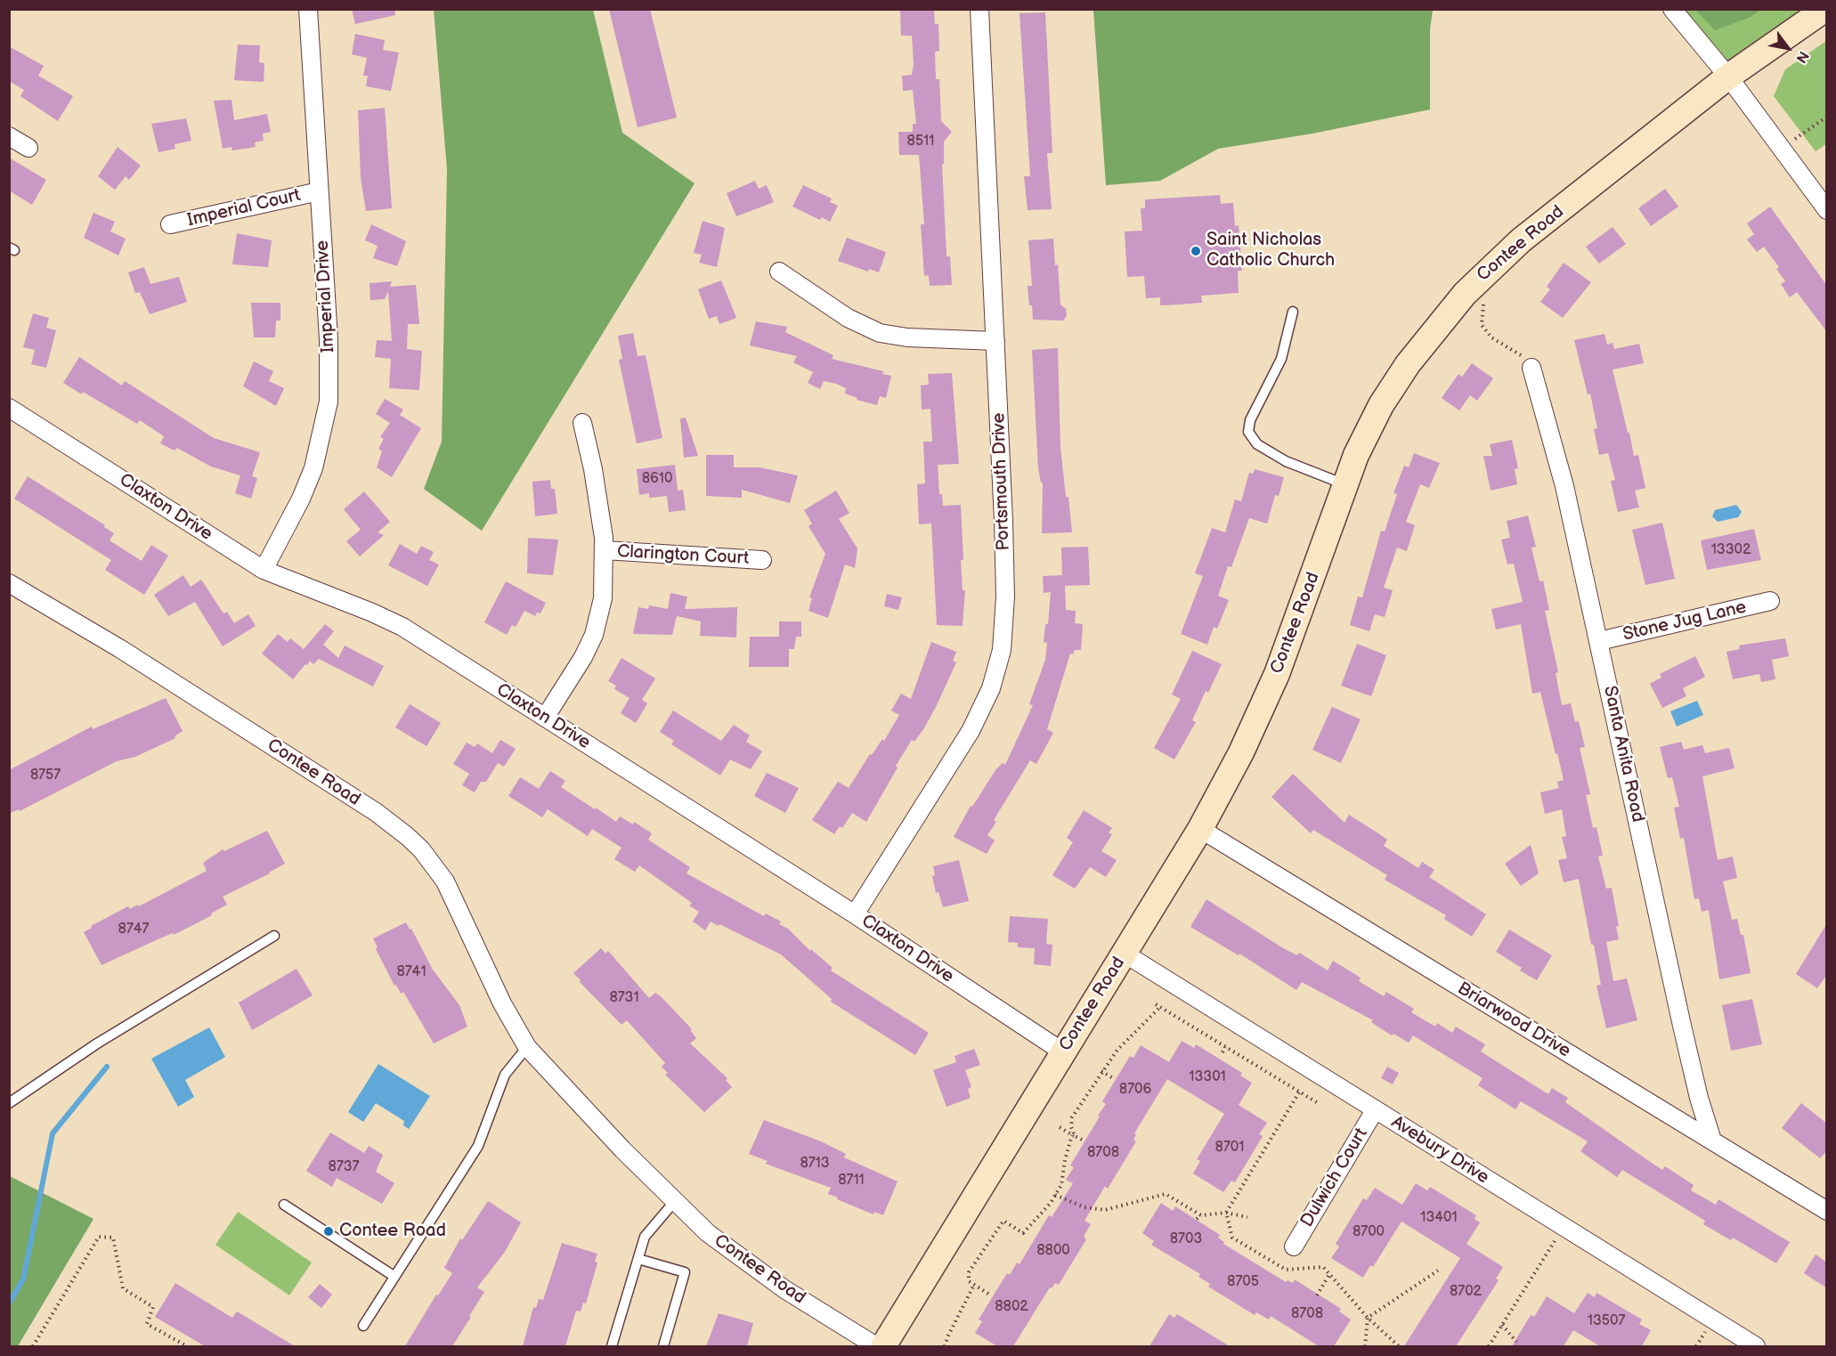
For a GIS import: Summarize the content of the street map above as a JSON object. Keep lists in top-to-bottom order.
{
  "streets": {
    "street": [
      "Imperial Court",
      "Contee Road",
      "Imperial Drive",
      "Portsmouth Drive",
      "Claxton Drive",
      "Clarington Court",
      "Stone Jug Lane",
      "Santa Anita Road",
      "Briarwood Drive",
      "Avebury Drive",
      "Dulwich Court"
    ]
  },
  "crossings": [
    ["Imperial Court", "Imperial Drive"],
    ["Contee Road", "Claxton Drive"],
    ["Contee Road", "Briarwood Drive"],
    ["Contee Road", "Avebury Drive"],
    ["Imperial Drive", "Claxton Drive"],
    ["Portsmouth Drive", "Claxton Drive"],
    ["Stone Jug Lane", "Santa Anita Road"],
    ["Santa Anita Road", "Briarwood Drive"],
    ["Avebury Drive", "Dulwich Court"]
  ],
  "places": ["Saint Nicholas Catholic Church", "Contee Road"],
  "house_numbers": [
    "8511",
    "8610",
    "13302",
    "8757",
    "8747",
    "8741",
    "8731",
    "13301",
    "8706",
    "8701",
    "8708",
    "8713",
    "8737",
    "8711",
    "13401",
    "8700",
    "8703",
    "8800",
    "8705",
    "8702",
    "8802",
    "8708",
    "13507"
  ],
  "north": "bottom right"
}
